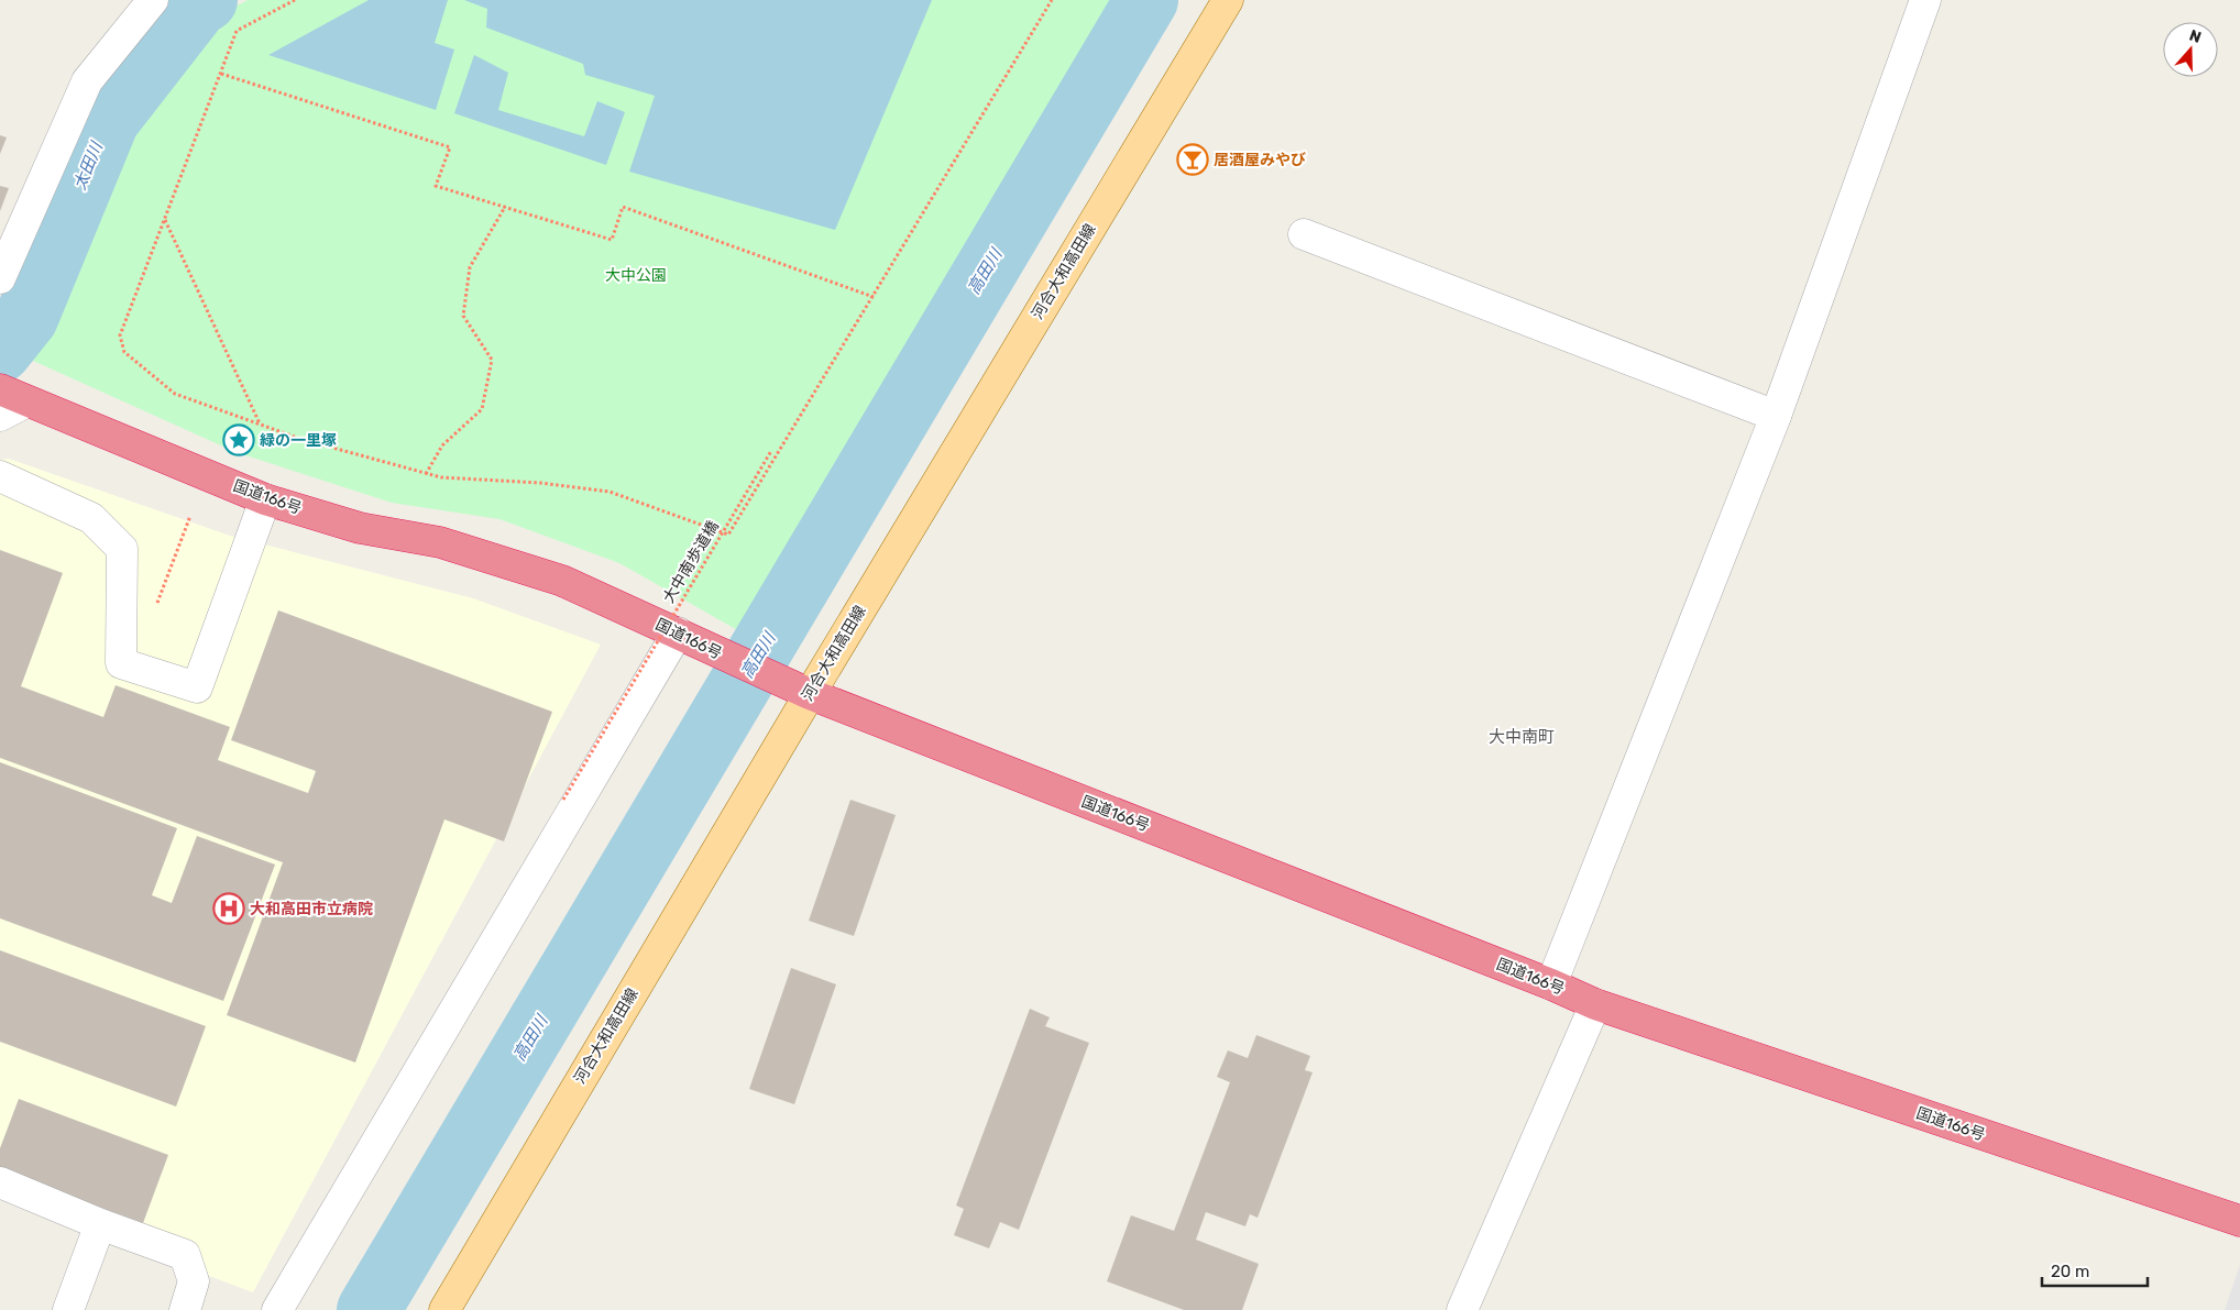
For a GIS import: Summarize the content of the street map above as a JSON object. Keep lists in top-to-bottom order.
{
  "streets": {
    "highway": ["国道166号"],
    "main road": ["河合大和高田線"],
    "path": ["大中南歩道橋"]
  },
  "crossings": [
    ["河合大和高田線", "国道166号"]
  ],
  "districts": ["大中南町"],
  "water": ["太田川", "高田川"],
  "parks": ["大中公園"],
  "places": {
    "bar": ["居酒屋みやび"],
    "place": ["緑の一里塚"],
    "hospital": ["大和高田市立病院"]
  },
  "scale_bar": "20 m",
  "north": "top"
}
